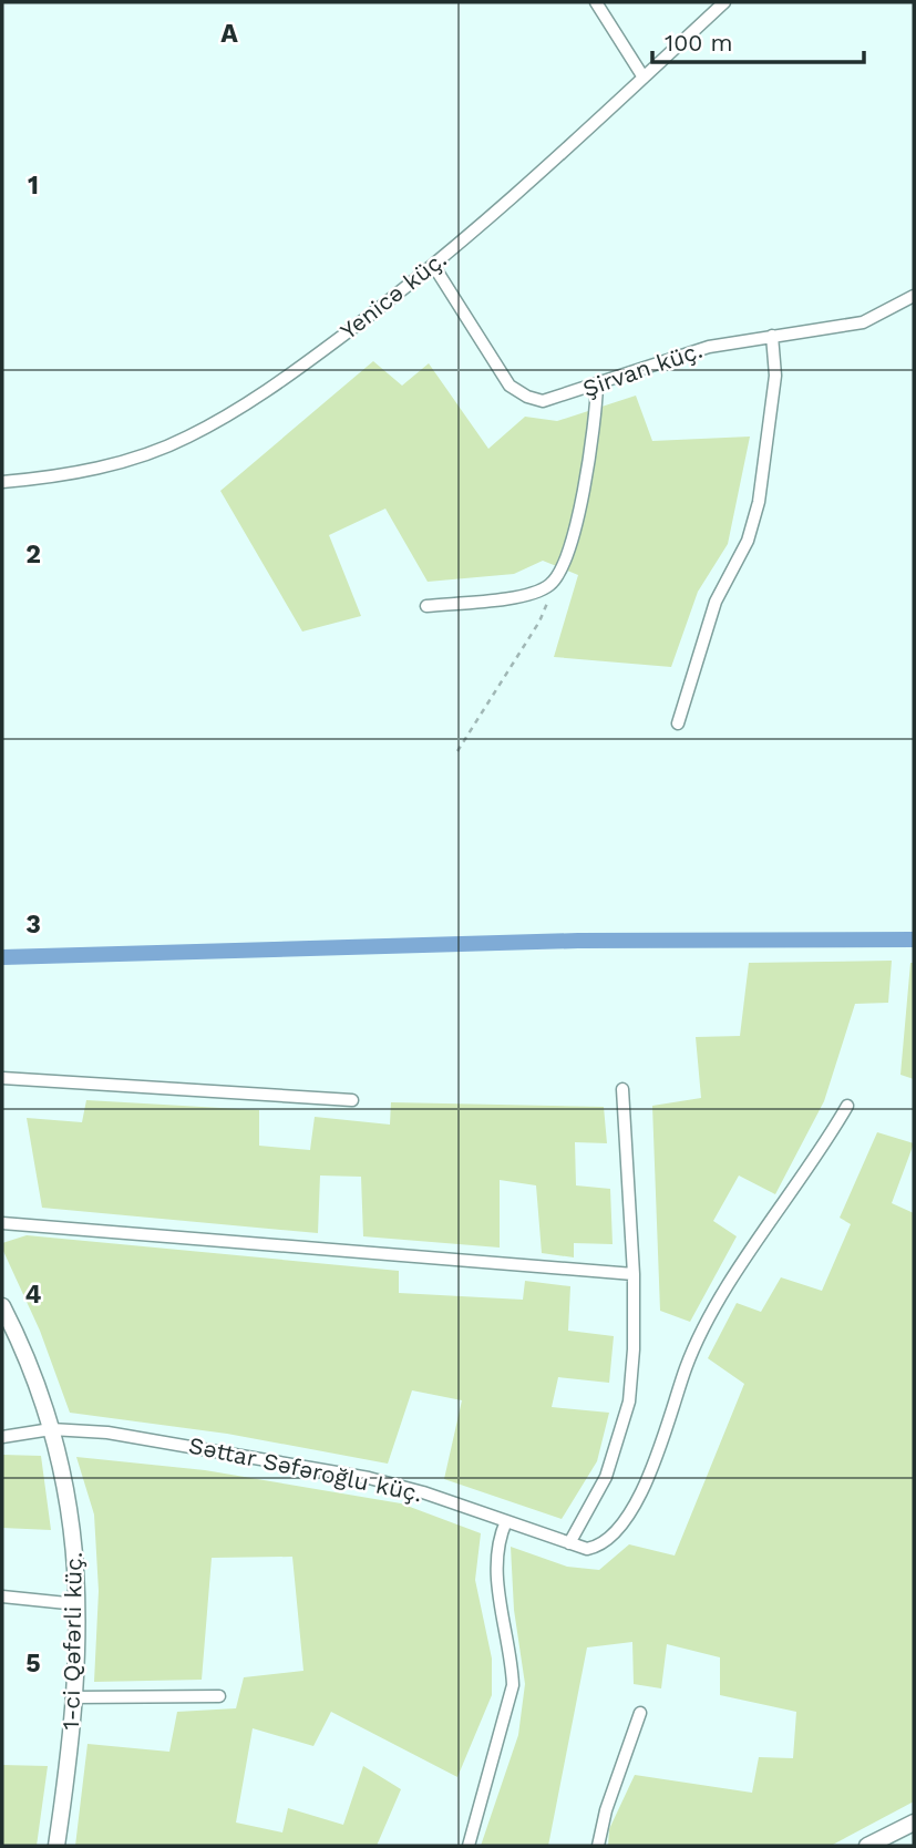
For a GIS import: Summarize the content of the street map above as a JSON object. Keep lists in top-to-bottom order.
{
  "streets": {
    "street": [
      "Yenicə küç.",
      "Şirvan küç.",
      "Səttar Səfəroğlu küç.",
      "1-ci Qəfərli küç."
    ]
  },
  "crossings": [
    ["Yenicə küç.", "Şirvan küç."],
    ["Səttar Səfəroğlu küç.", "1-ci Qəfərli küç."]
  ],
  "scale_bar": "100 m",
  "grid": {
    "columns": ["A"],
    "rows": [
      "1",
      "2",
      "3",
      "4",
      "5"
    ]
  }
}
